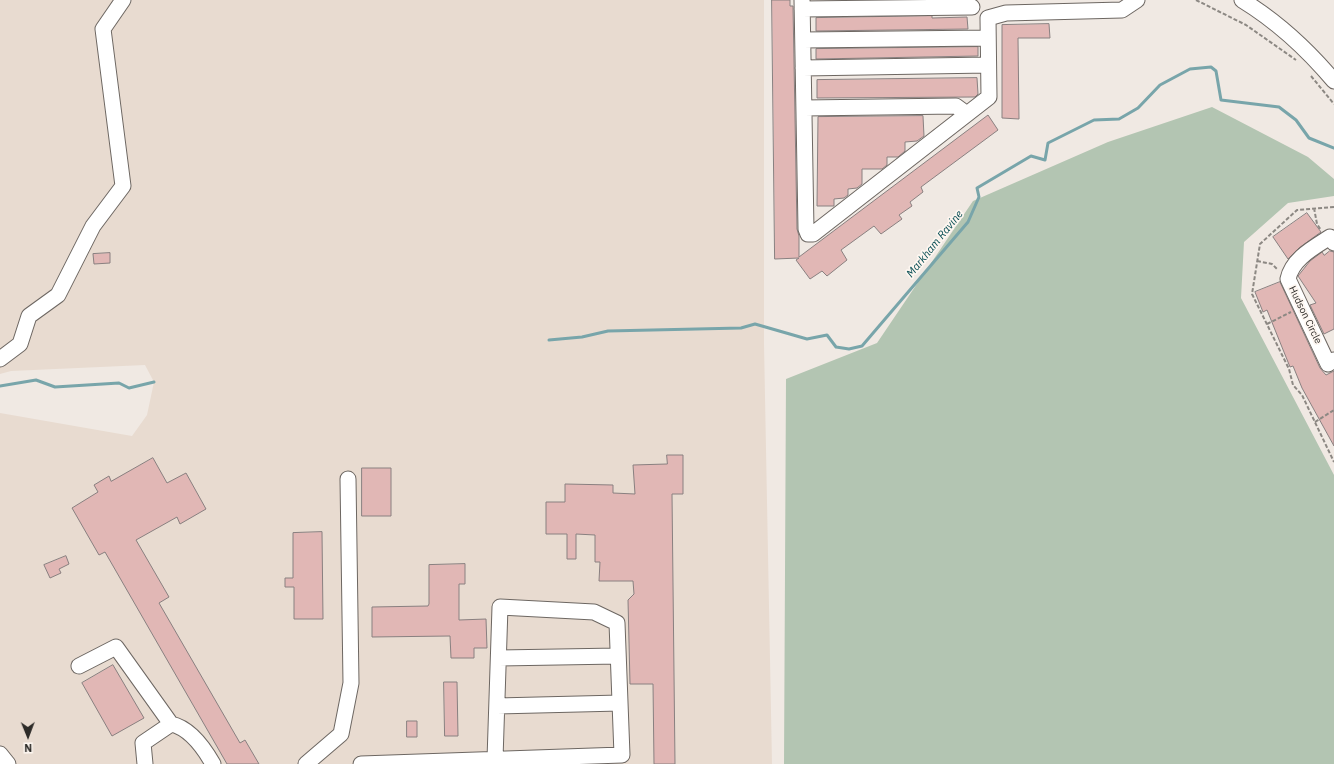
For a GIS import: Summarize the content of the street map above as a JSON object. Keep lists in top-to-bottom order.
{
  "streets": {
    "street": ["Hudson Circle"]
  },
  "water": ["Markham Ravine"],
  "north": "bottom"
}
